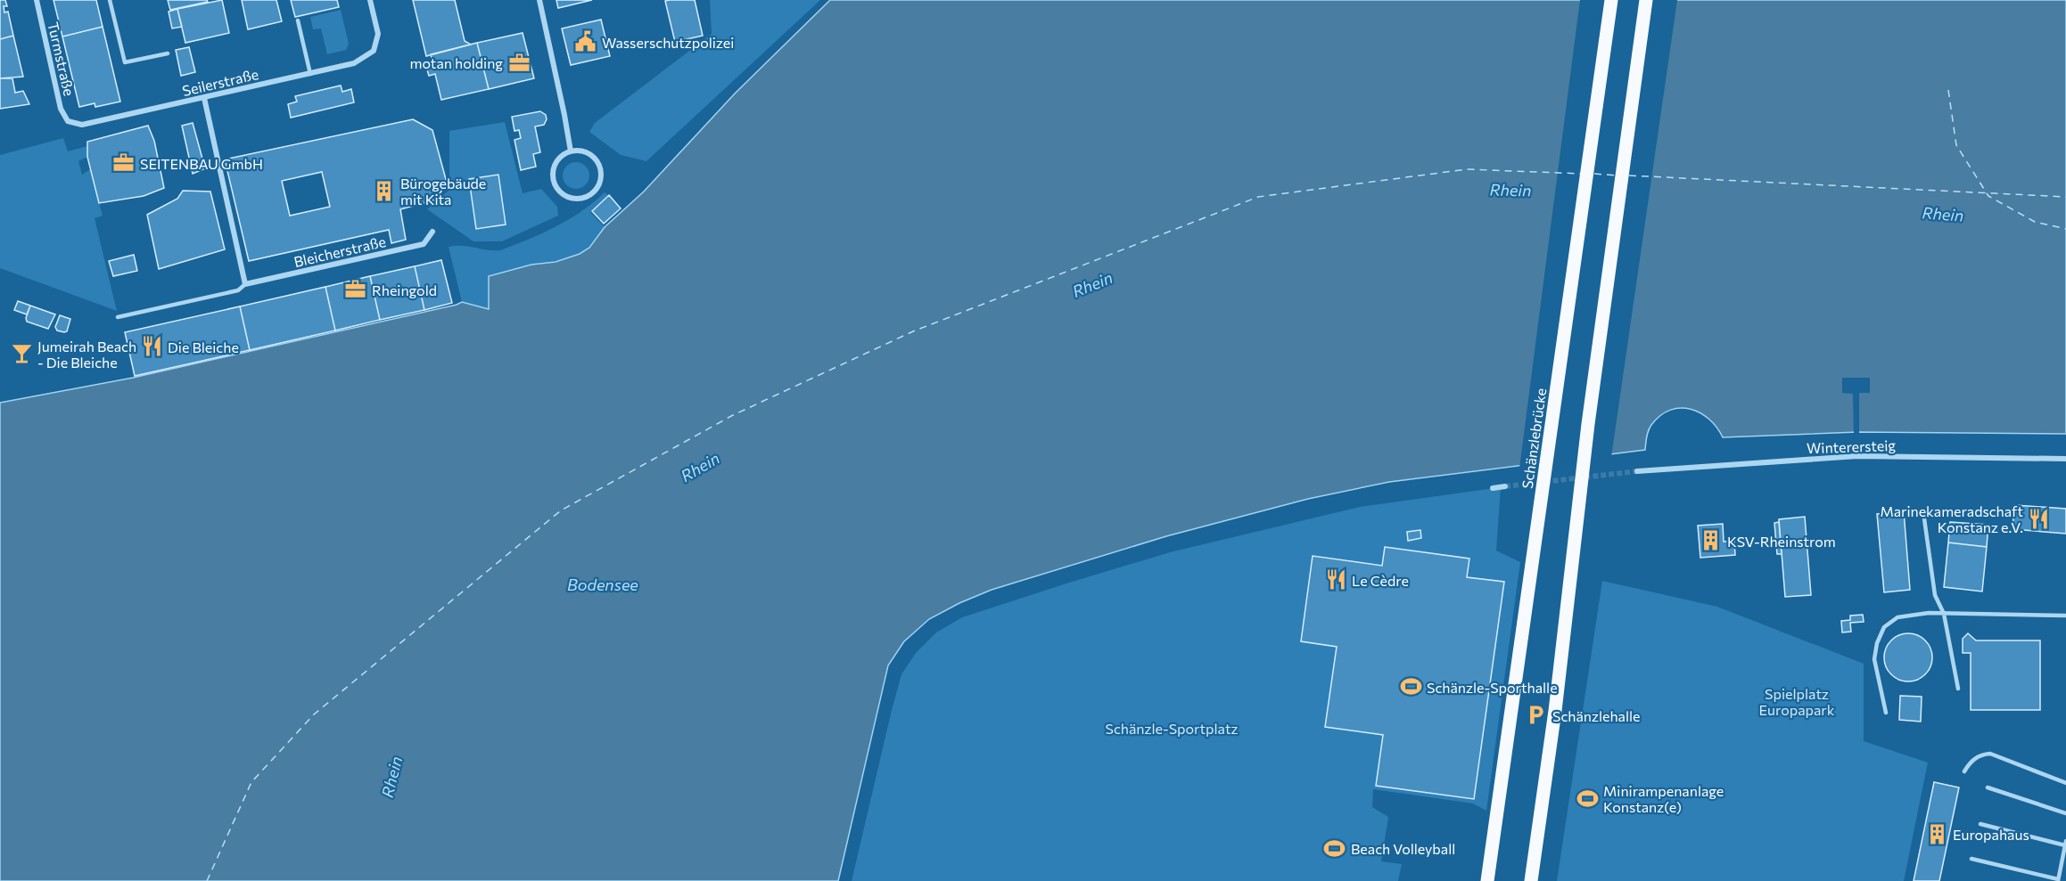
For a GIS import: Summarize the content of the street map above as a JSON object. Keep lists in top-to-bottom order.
{
  "streets": {
    "main road": ["Schänzlebrücke"],
    "street": [
      "Turmstraße",
      "Seilerstraße",
      "Bleicherstraße",
      "Winterersteig"
    ]
  },
  "crossings": [
    ["Turmstraße", "Seilerstraße"]
  ],
  "water": ["Rhein", "Bodensee"],
  "parks": ["Spielplatz Europapark", "Schänzle-Sportplatz"],
  "places": {
    "public building": ["Wasserschutzpolizei"],
    "office": ["motan holding", "SEITENBAU GmbH", "Rheingold"],
    "building": ["Bürogebäude mit Kita", "KSV-Rheinstrom", "Europahaus"],
    "restaurant": ["Die Bleiche", "Marinekameradschaft Konstanz e.V.", "Le Cèdre"],
    "bar": ["Jumeirah Beach - Die Bleiche"],
    "sports": ["Schänzle-Sporthalle", "Minirampenanlage Konstanz(e)", "Beach Volleyball"],
    "parking": ["Schänzlehalle"]
  }
}
